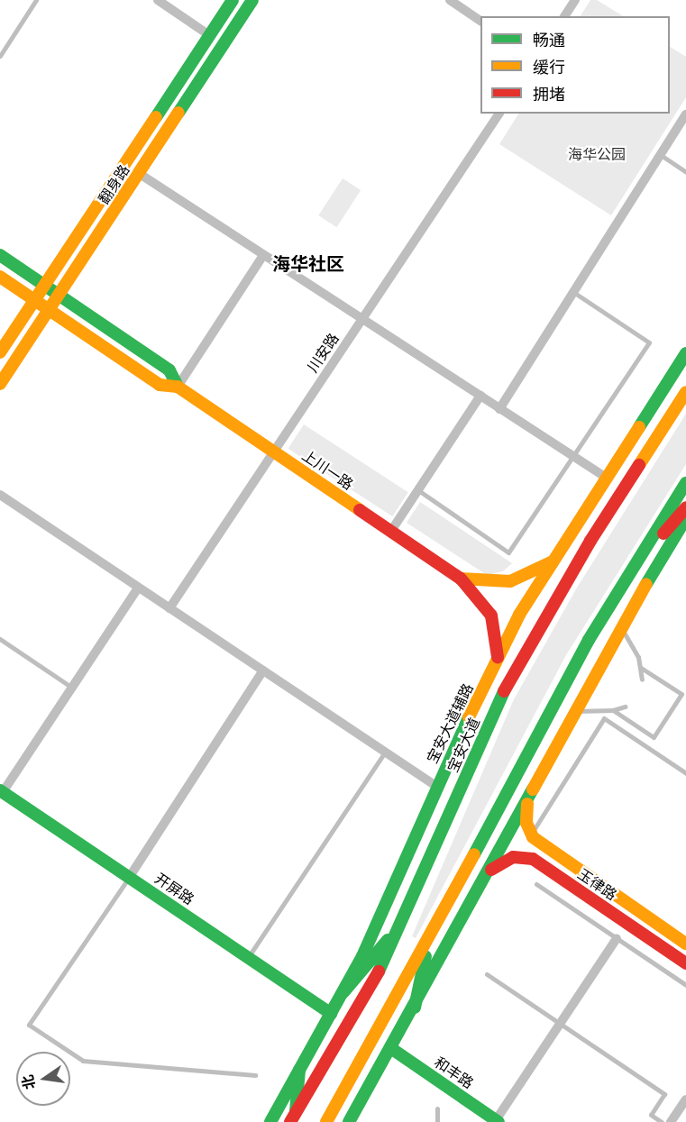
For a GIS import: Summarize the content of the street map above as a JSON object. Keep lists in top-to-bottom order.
{
  "streets": {
    "main road": [
      "翻身路",
      "上川一路",
      "宝安大道辅路",
      "宝安大道",
      "玉律路",
      "开屏路",
      "和丰路"
    ],
    "street": ["川安路"]
  },
  "crossings": [
    ["翻身路", "上川一路"],
    ["川安路", "上川一路"],
    ["上川一路", "宝安大道辅路"],
    ["宝安大道辅路", "开屏路"]
  ],
  "districts": ["海华社区"],
  "parks": ["海华公园"],
  "legend": ["畅通", "缓行", "拥堵"],
  "north": "left"
}
